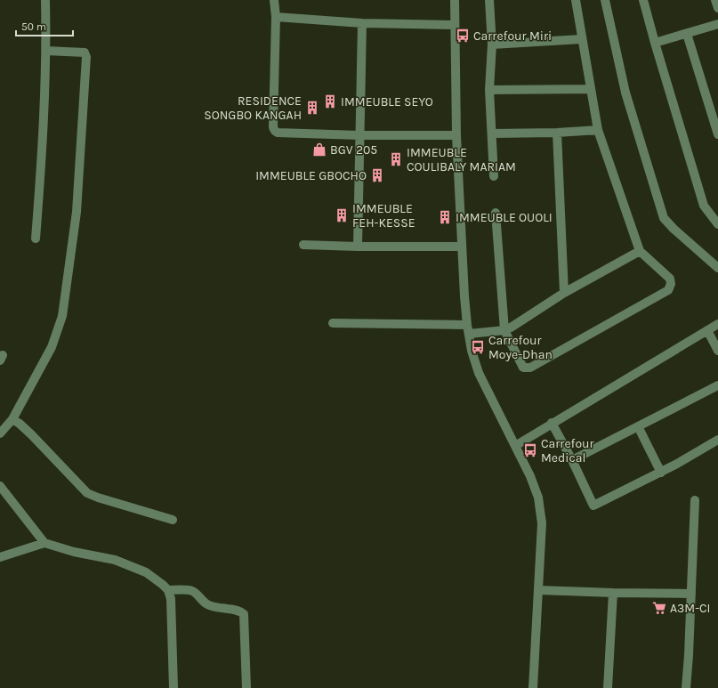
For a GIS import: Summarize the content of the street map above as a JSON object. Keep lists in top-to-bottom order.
{
  "places": {
    "bus stop": ["Carrefour Miri", "Carrefour Moye-Dhan", "Carrefour Medical"],
    "building": [
      "IMMEUBLE SEYO",
      "RESIDENCE SONGBO KANGAH",
      "IMMEUBLE COULIBALY MARIAM",
      "IMMEUBLE GBOCHO",
      "IMMEUBLE FEH-KESSE",
      "IMMEUBLE OUOLI"
    ],
    "shop": ["BGV 205"],
    "supermarket": ["A3M-CI"]
  },
  "scale_bar": "50 m"
}
